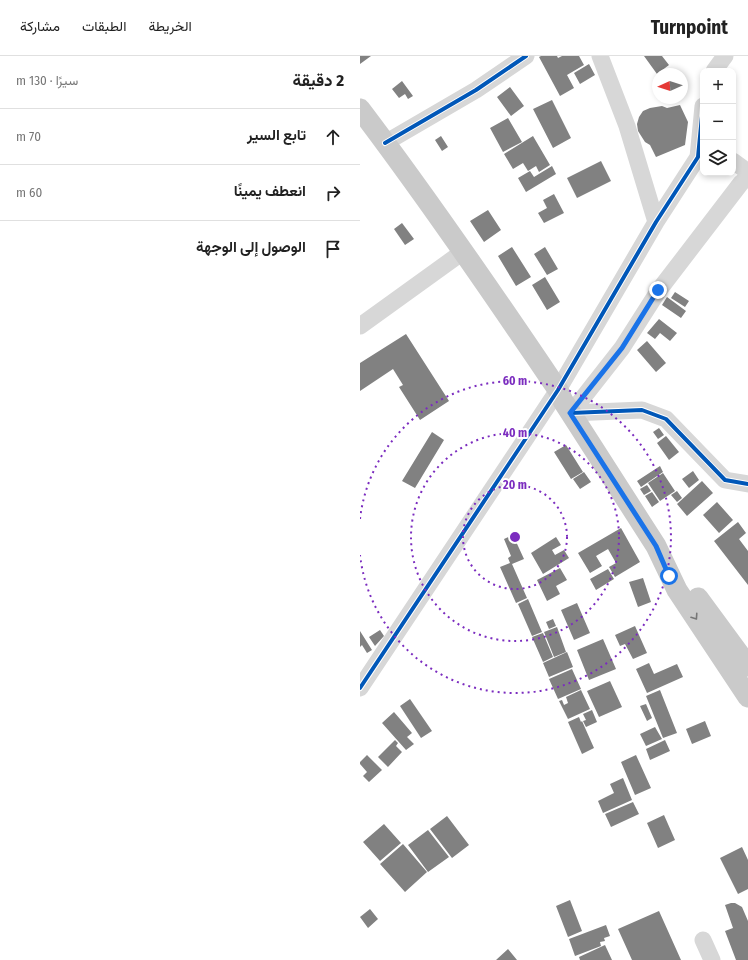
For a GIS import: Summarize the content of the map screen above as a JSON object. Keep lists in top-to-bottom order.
{
  "north": "left",
  "page": {
    "header": "Turnpoint",
    "nav": ["الخريطة", "الطبقات", "مشاركة"],
    "heading": ["2 دقيقة", "سيرًا · 130 m"],
    "map_buttons": ["+", "−"],
    "list": [
      ["تابع السير", "70 m"],
      ["انعطف يمينًا", "60 m"],
      "الوصول إلى الوجهة"
    ]
  },
  "rings": ["60 m", "40 m", "20 m"]
}
